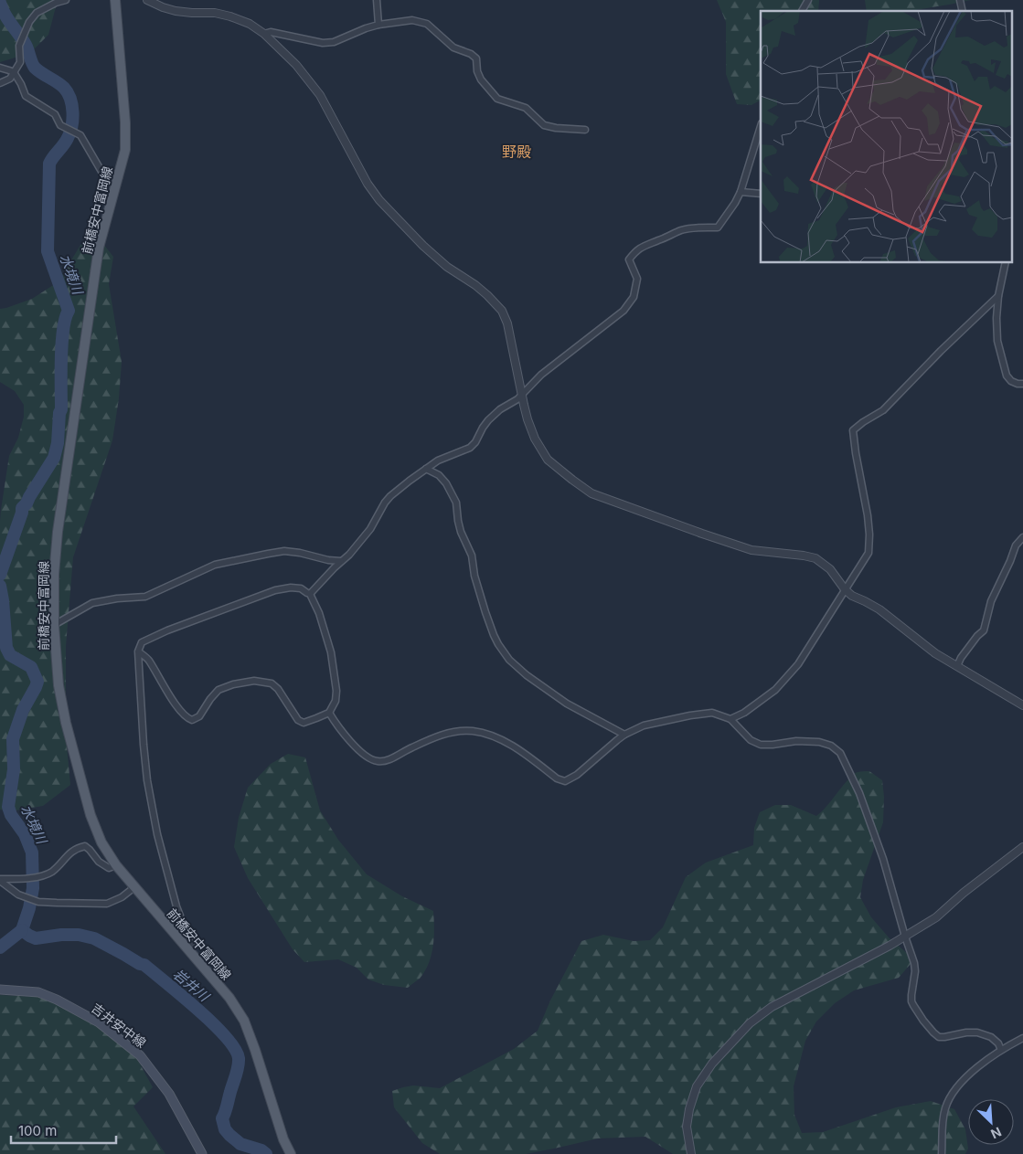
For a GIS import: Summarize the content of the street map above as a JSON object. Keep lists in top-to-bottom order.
{
  "streets": {
    "main road": ["前橋安中富岡線", "吉井安中線"]
  },
  "districts": ["野殿"],
  "water": ["水境川", "岩井川"],
  "scale_bar": "100 m",
  "north": "bottom right"
}
